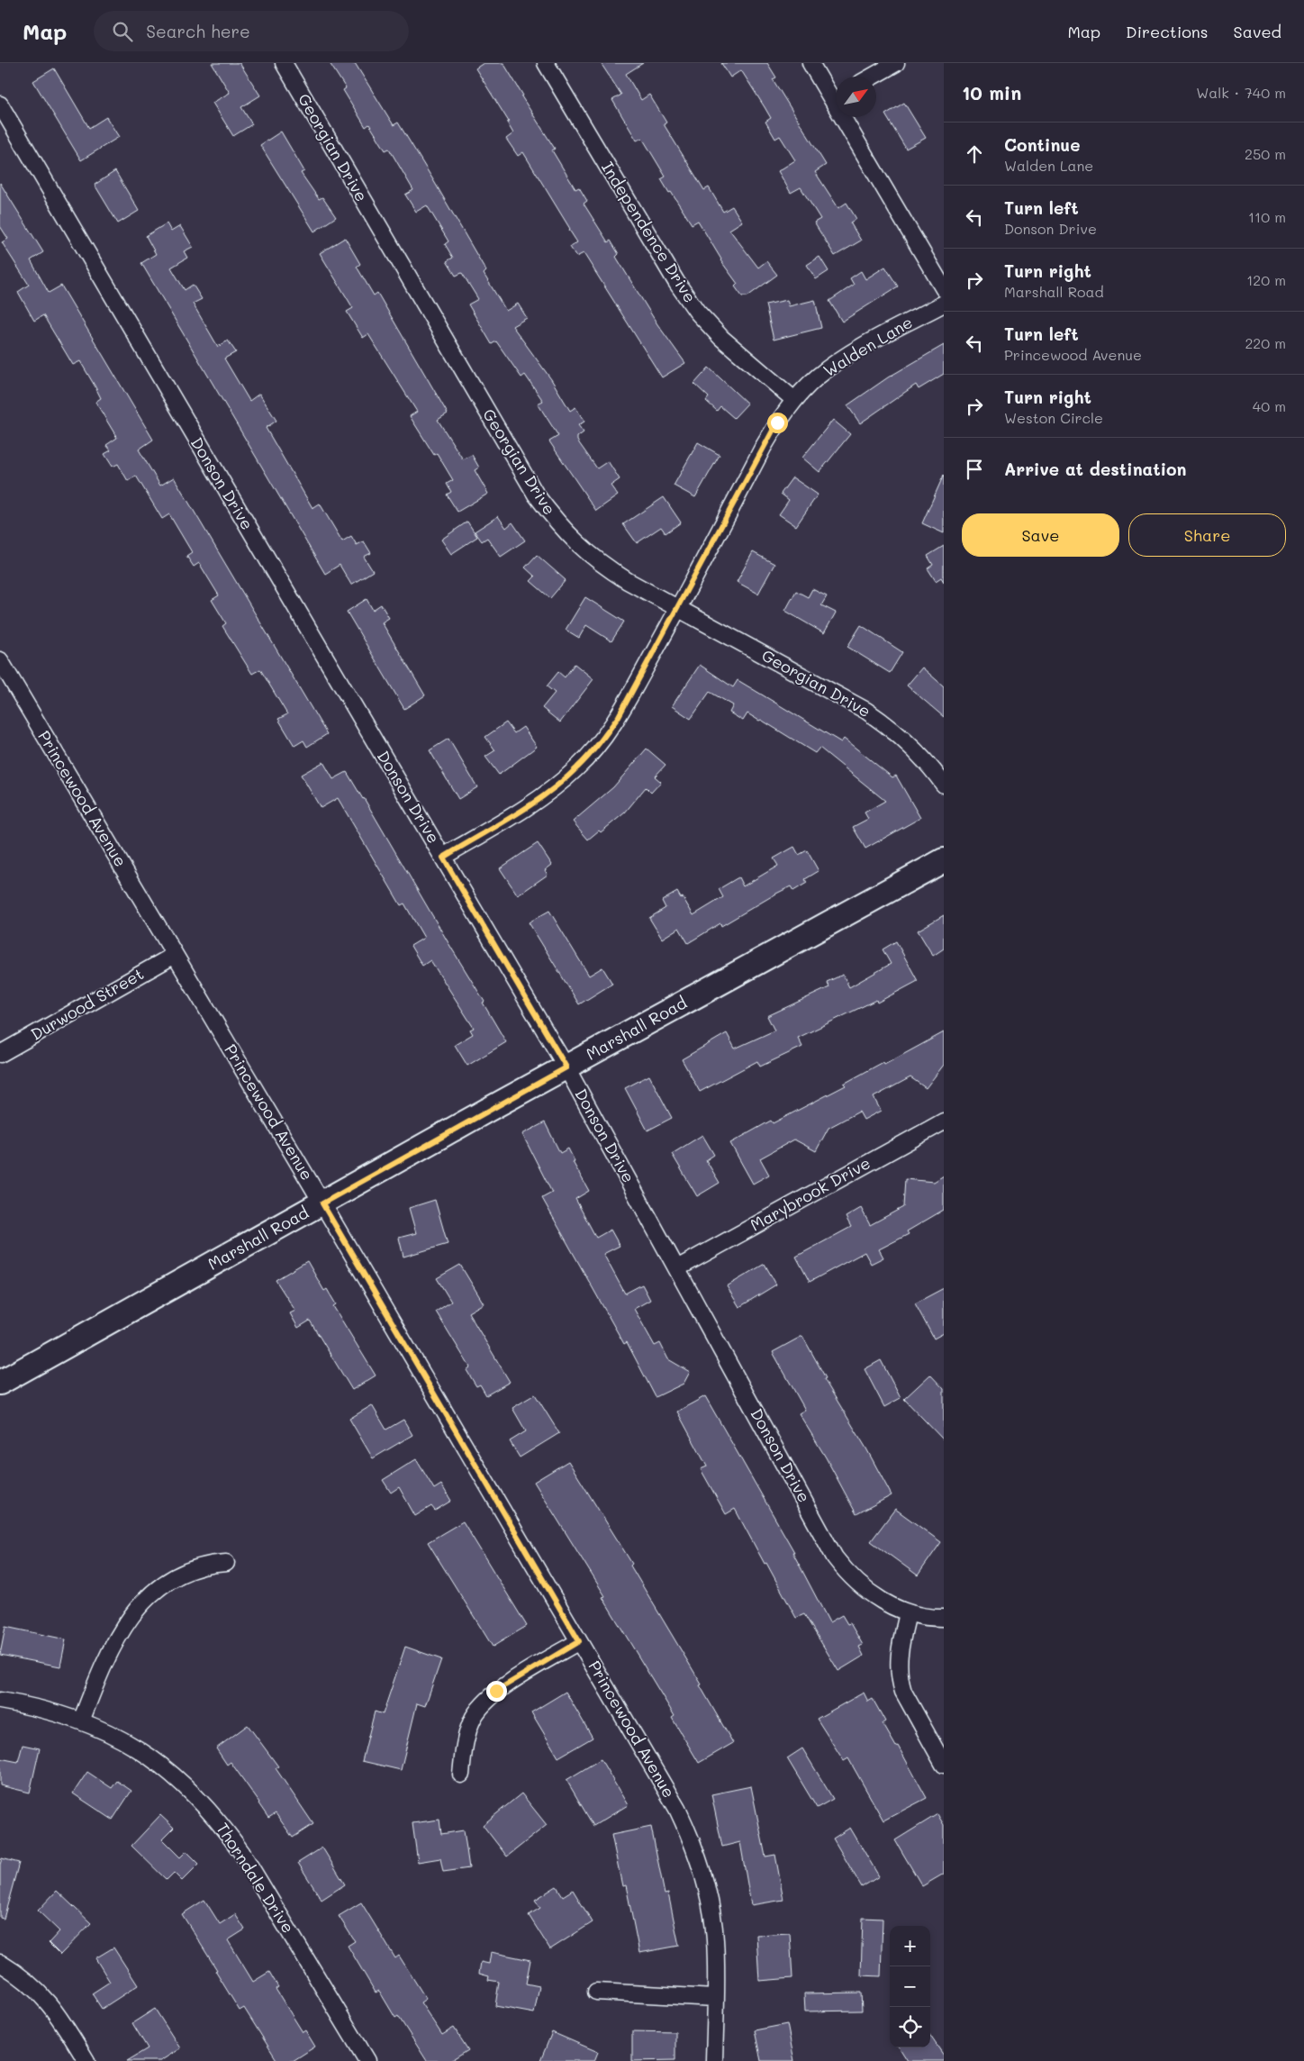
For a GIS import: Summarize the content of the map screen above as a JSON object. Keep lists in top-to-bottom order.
{
  "streets": {
    "street": [
      "Georgian Drive",
      "Independence Drive",
      "Walden Lane",
      "Donson Drive",
      "Princewood Avenue",
      "Durwood Street",
      "Marshall Road",
      "Marybrook Drive",
      "Thorndale Drive"
    ]
  },
  "crossings": [
    ["Georgian Drive", "Walden Lane"],
    ["Independence Drive", "Walden Lane"],
    ["Walden Lane", "Donson Drive"],
    ["Donson Drive", "Marshall Road"],
    ["Donson Drive", "Marybrook Drive"],
    ["Princewood Avenue", "Durwood Street"],
    ["Princewood Avenue", "Marshall Road"]
  ],
  "north": "top right",
  "page": {
    "header": "Map",
    "search": "Search here",
    "nav": ["Map", "Directions", "Saved"],
    "heading": ["10 min", "Walk · 740 m"],
    "list": [
      ["Continue", "Walden Lane", "250 m"],
      ["Turn left", "Donson Drive", "110 m"],
      ["Turn right", "Marshall Road", "120 m"],
      ["Turn left", "Princewood Avenue", "220 m"],
      ["Turn right", "Weston Circle", "40 m"],
      "Arrive at destination"
    ],
    "buttons": ["Save", "Share"],
    "map_buttons": ["+", "−"]
  }
}
